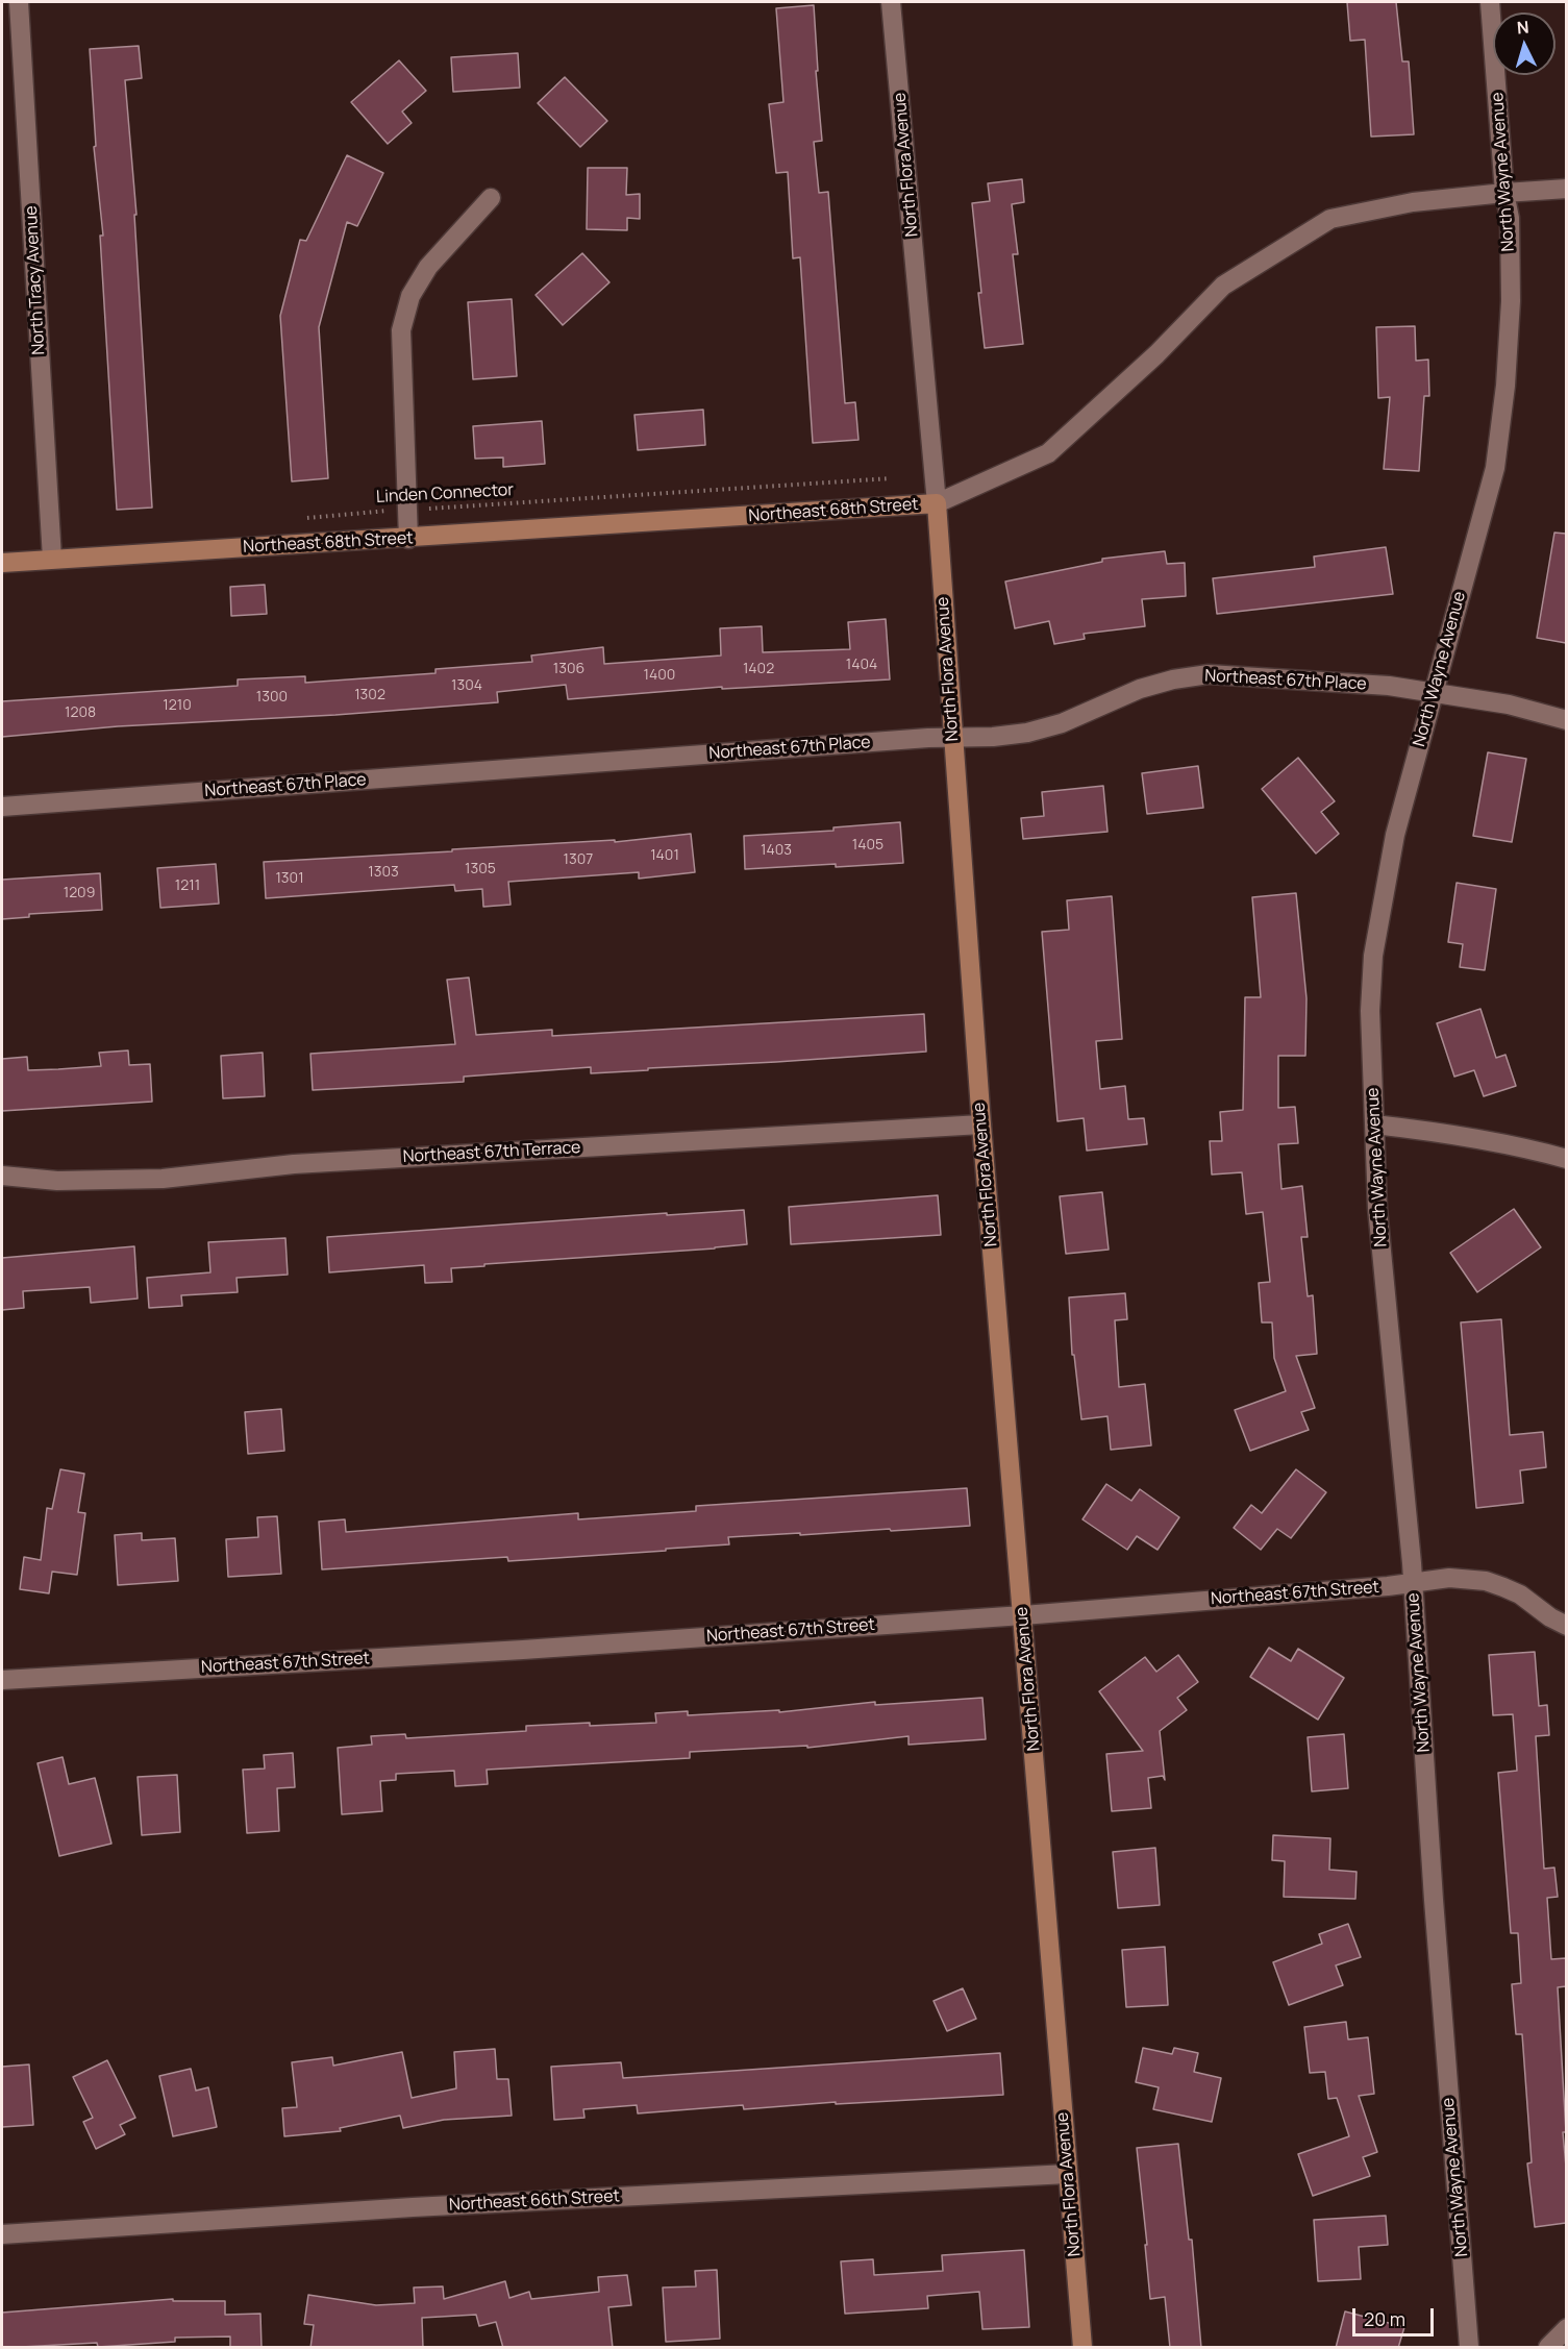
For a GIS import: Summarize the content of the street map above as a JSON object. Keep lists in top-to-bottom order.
{
  "streets": {
    "street": [
      "North Flora Avenue",
      "North Wayne Avenue",
      "North Tracy Avenue",
      "Northeast 68th Street",
      "Northeast 67th Place",
      "Northeast 67th Terrace",
      "Northeast 67th Street",
      "Northeast 66th Street"
    ],
    "path": ["Linden Connector"]
  },
  "crossings": [
    ["North Flora Avenue", "Northeast 68th Street"],
    ["North Flora Avenue", "Northeast 67th Place"],
    ["North Flora Avenue", "Northeast 67th Terrace"],
    ["North Flora Avenue", "Northeast 67th Street"],
    ["North Flora Avenue", "Northeast 66th Street"],
    ["North Wayne Avenue", "Northeast 68th Street"],
    ["North Wayne Avenue", "Northeast 67th Place"],
    ["North Wayne Avenue", "Northeast 67th Street"],
    ["North Tracy Avenue", "Northeast 68th Street"]
  ],
  "house_numbers": [
    "1404",
    "1306",
    "1402",
    "1400",
    "1304",
    "1302",
    "1300",
    "1210",
    "1208",
    "1405",
    "1403",
    "1401",
    "1307",
    "1305",
    "1303",
    "1301",
    "1211",
    "1209"
  ],
  "scale_bar": "20 m",
  "north": "top"
}
